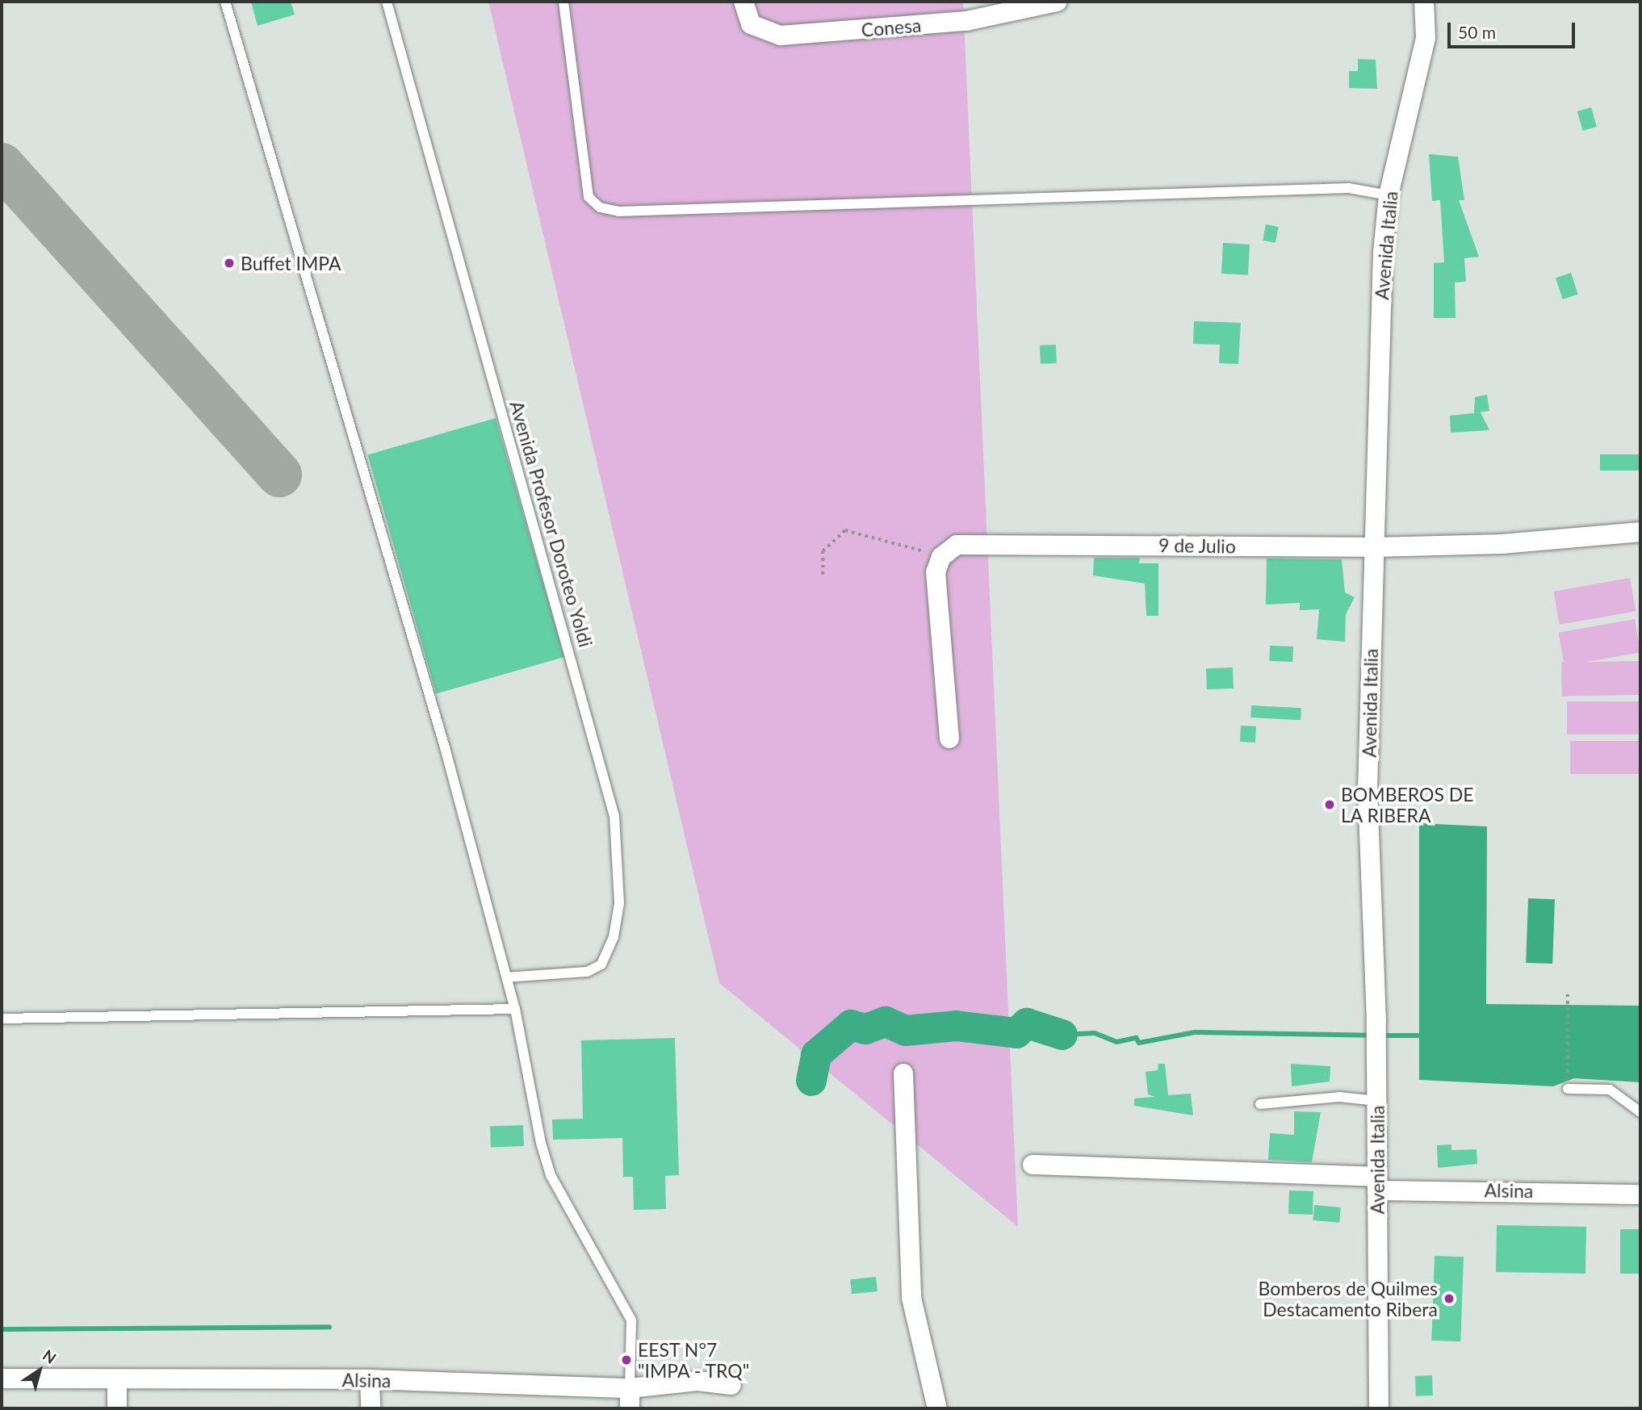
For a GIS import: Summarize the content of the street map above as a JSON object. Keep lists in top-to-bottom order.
{
  "streets": {
    "street": [
      "Conesa",
      "Avenida Italia",
      "9 de Julio",
      "Alsina"
    ],
    "lane": ["Avenida Profesor Doroteo Yoldi"]
  },
  "crossings": [
    ["Avenida Italia", "9 de Julio"],
    ["Avenida Italia", "Alsina"]
  ],
  "places": [
    "Buffet IMPA",
    "BOMBEROS DE LA RIBERA",
    "Bomberos de Quilmes Destacamento Ribera",
    "EEST N°7 \"IMPA - TRQ\""
  ],
  "scale_bar": "50 m",
  "north": "top right"
}
